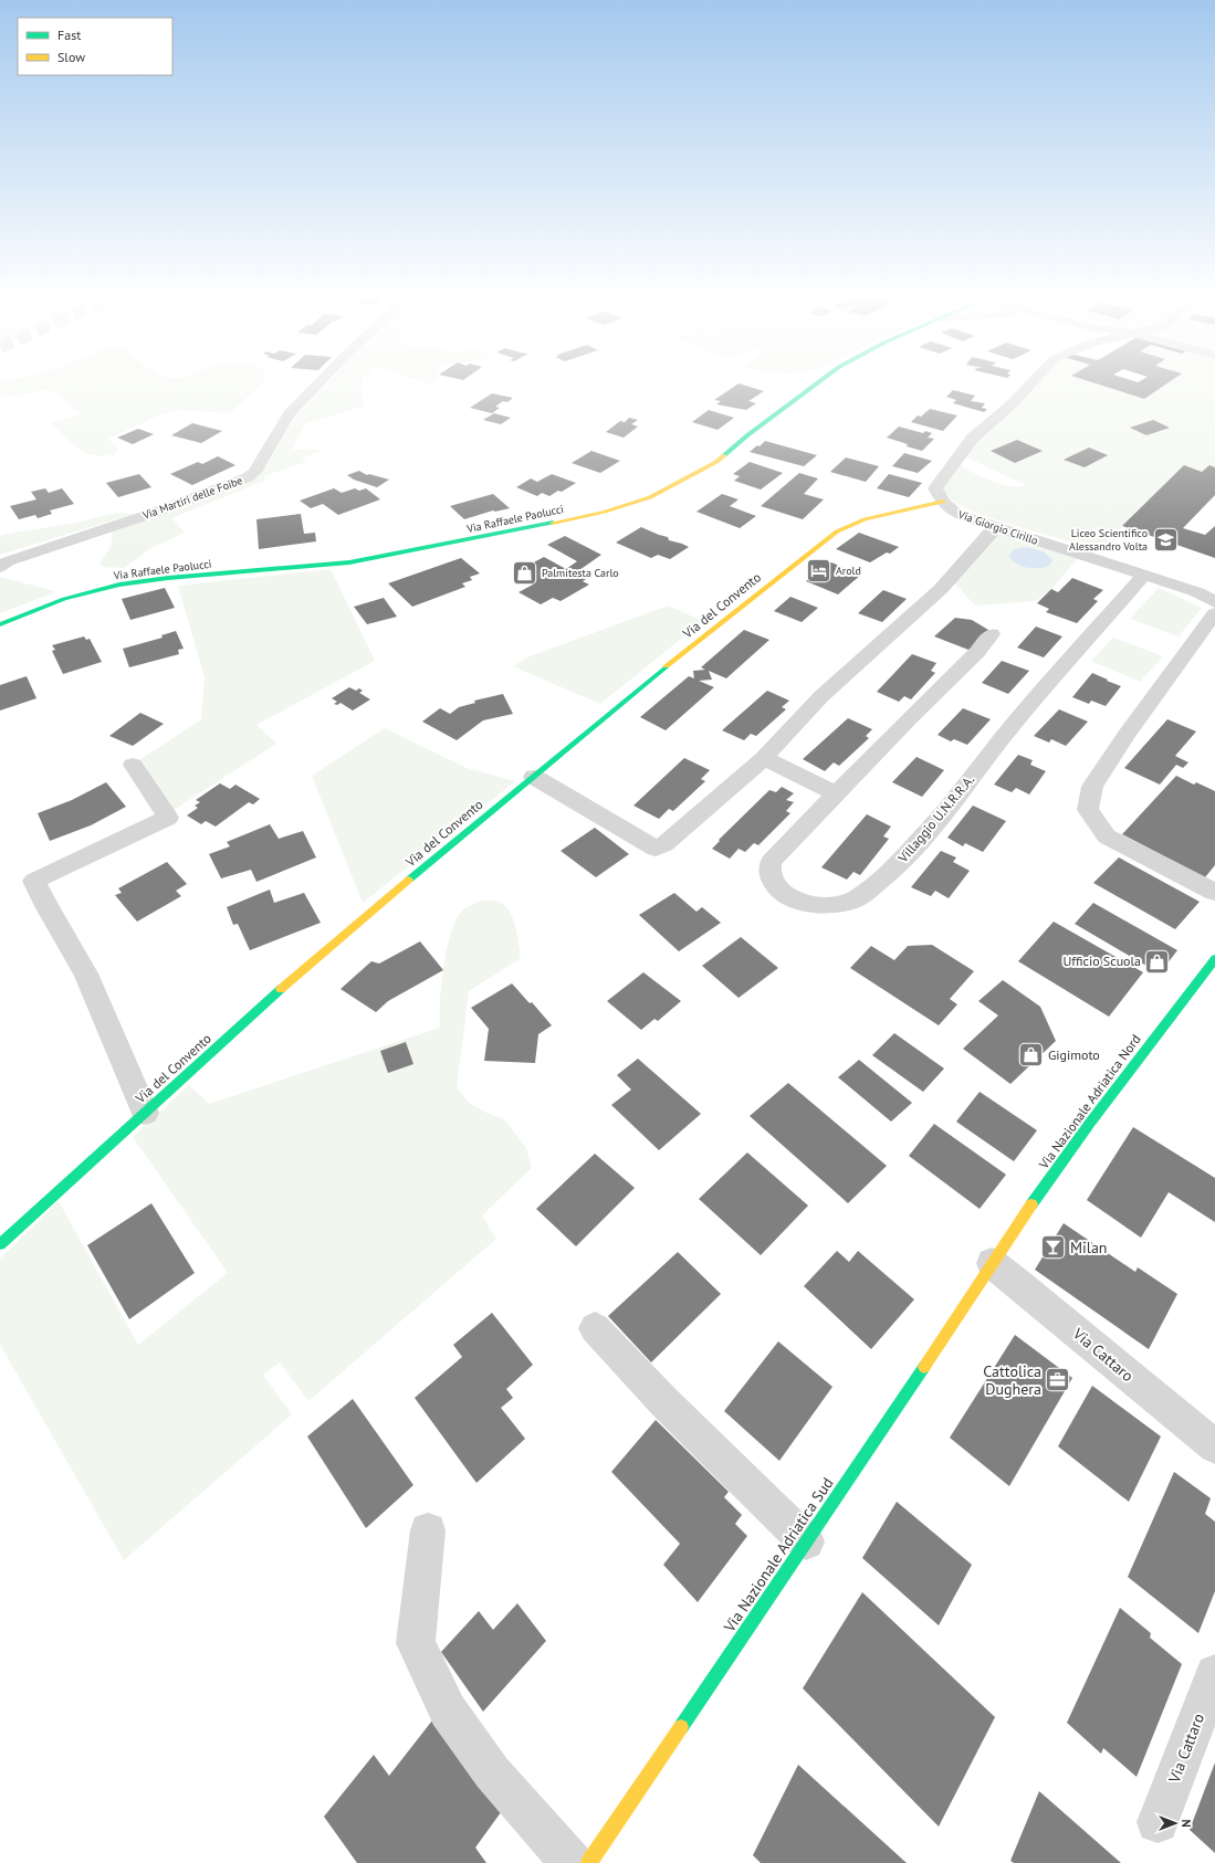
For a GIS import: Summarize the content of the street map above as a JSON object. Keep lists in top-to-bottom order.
{
  "streets": {
    "main road": [
      "Via Raffaele Paolucci",
      "Via del Convento",
      "Via Nazionale Adriatica Nord",
      "Via Nazionale Adriatica Sud"
    ],
    "street": [
      "Via Martiri delle Foibe",
      "Via Giorgio Cirillo",
      "Villaggio U.N.R.R.A.",
      "Via Cattaro"
    ]
  },
  "crossings": [
    ["Via Giorgio Cirillo", "Via del Convento"],
    ["Via Giorgio Cirillo", "Villaggio U.N.R.R.A."],
    ["Via Nazionale Adriatica Nord", "Via Cattaro"],
    ["Via Nazionale Adriatica Nord", "Via Nazionale Adriatica Sud"],
    ["Via Cattaro", "Via Nazionale Adriatica Sud"]
  ],
  "places": {
    "school or university": ["Liceo Scientifico Alessandro Volta"],
    "hotel": ["Arold"],
    "shop": ["Palmitesta Carlo", "Ufficio Scuola", "Gigimoto"],
    "bar": ["Milan"],
    "office": ["Cattolica Dughera"]
  },
  "legend": ["Fast", "Slow"],
  "north": "right"
}
